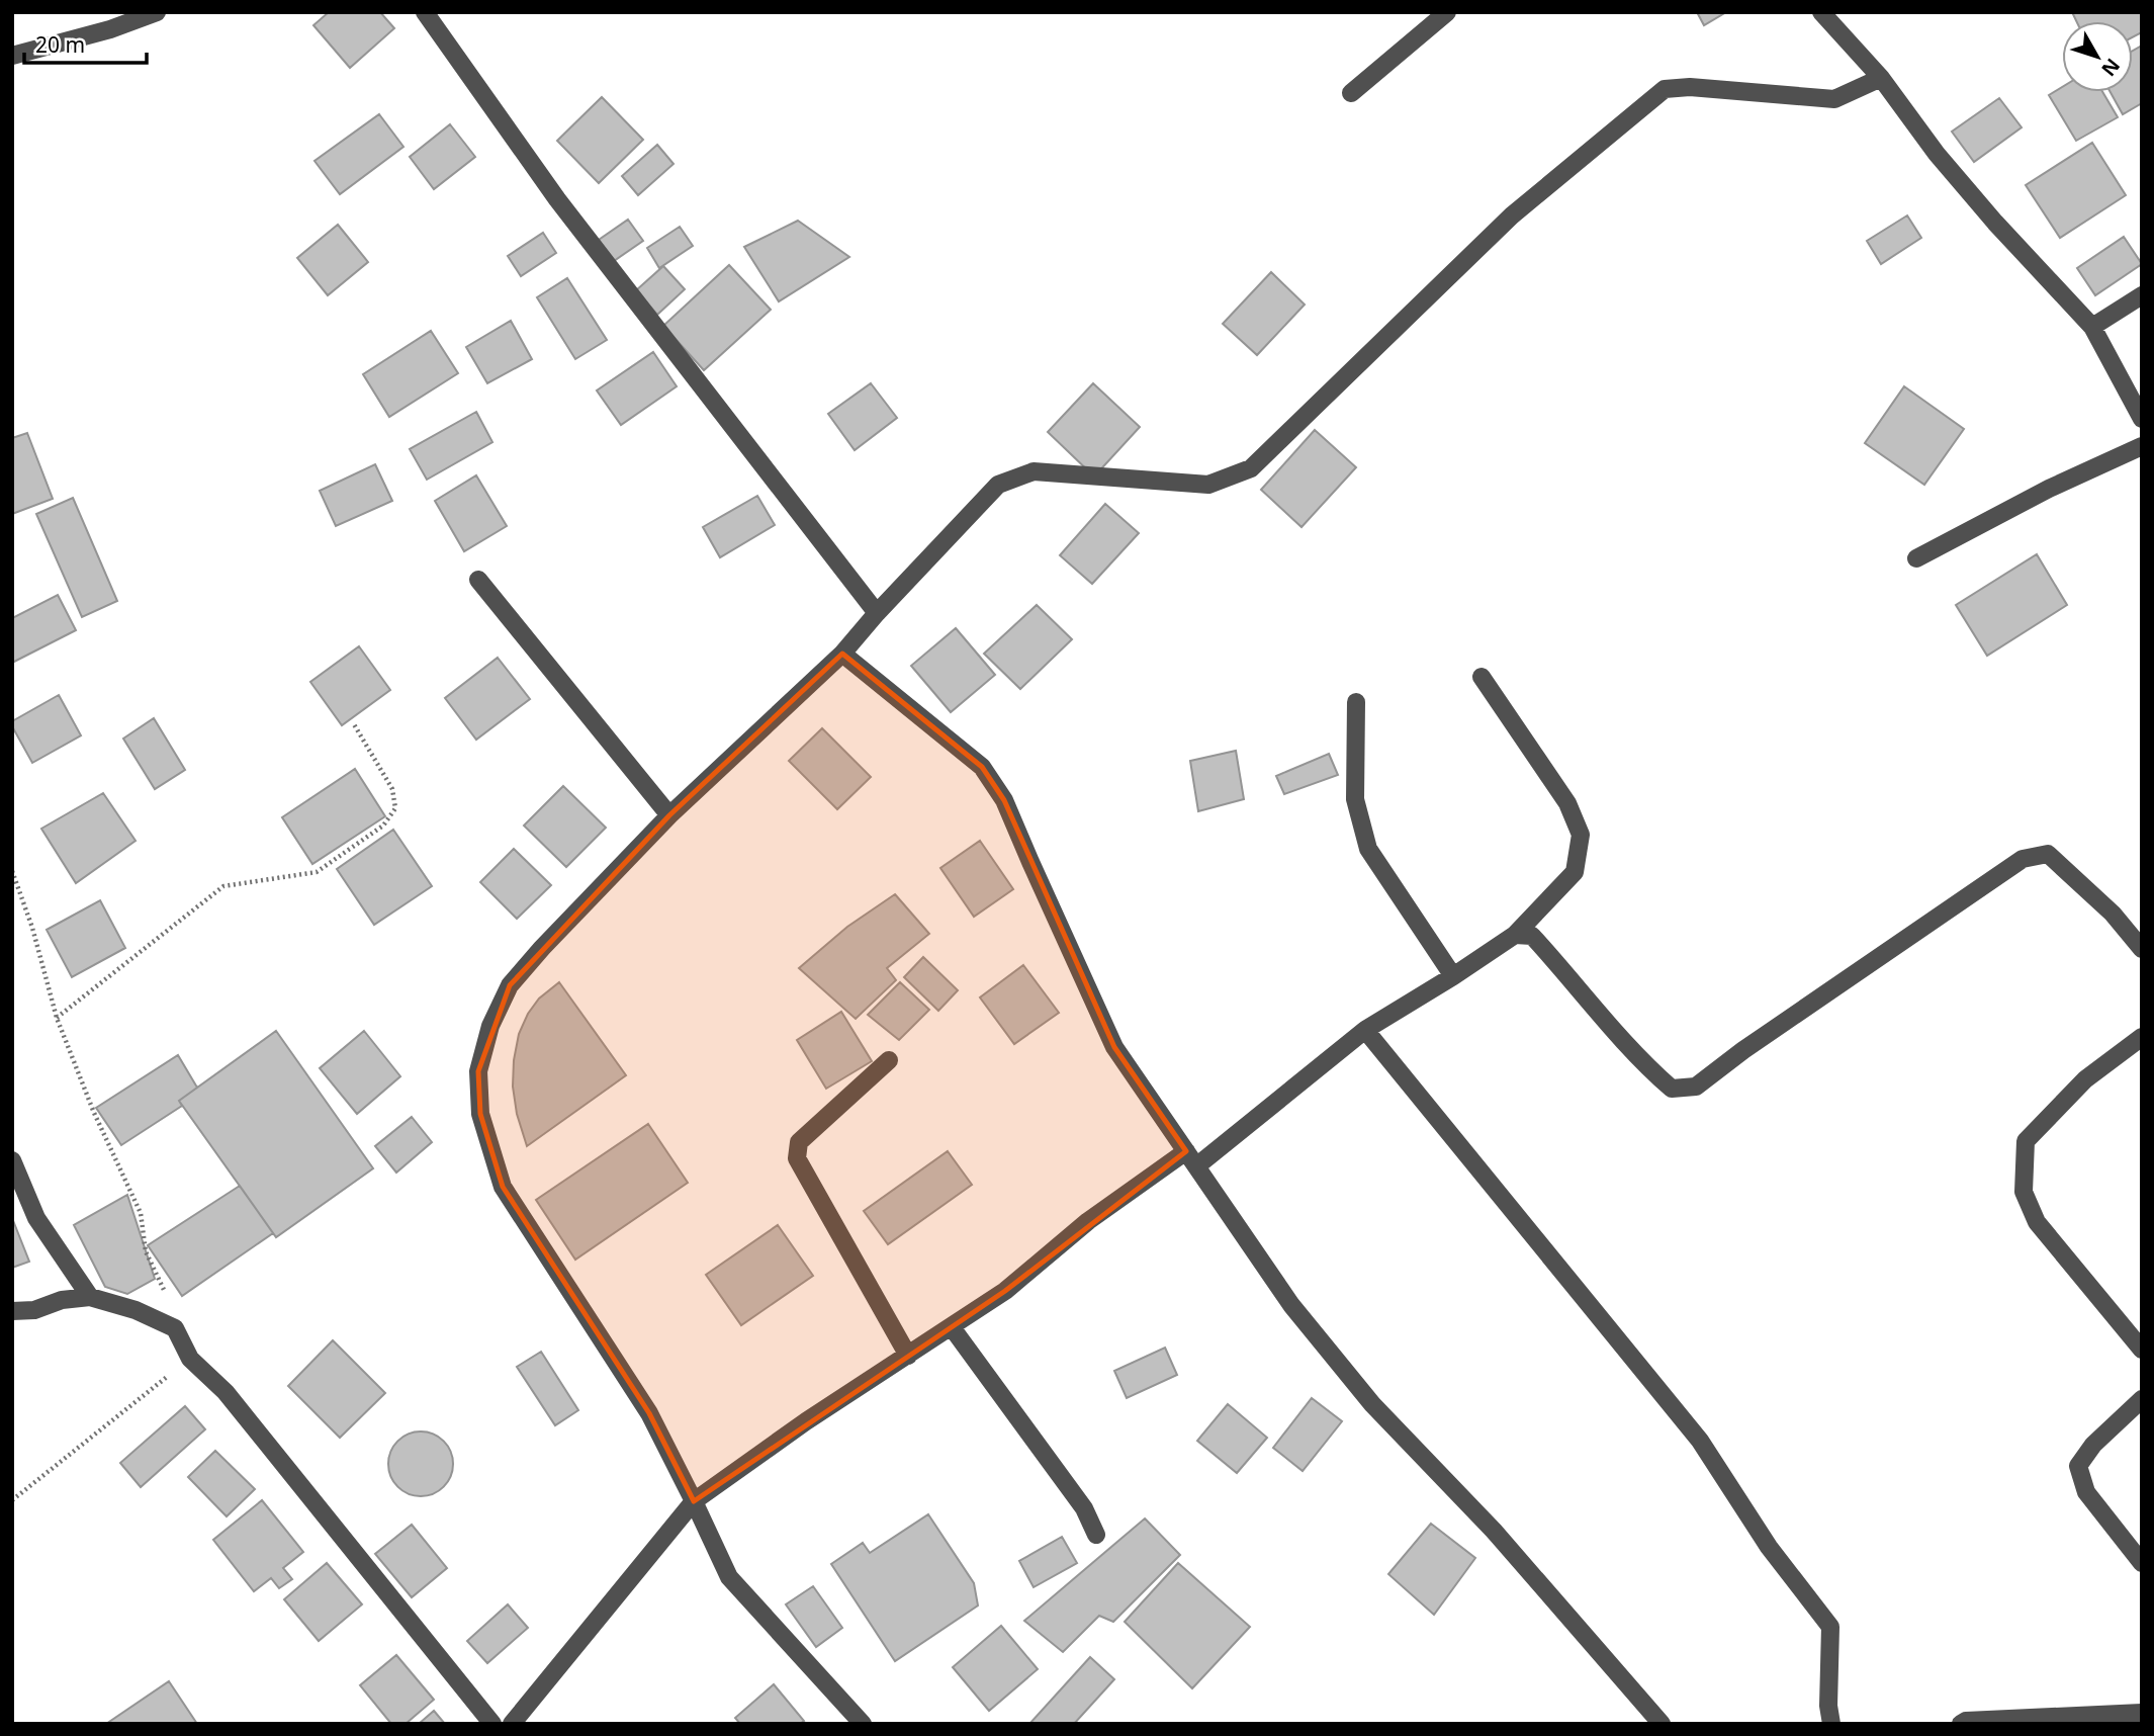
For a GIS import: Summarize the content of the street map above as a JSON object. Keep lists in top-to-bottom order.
{
  "scale_bar": "20 m",
  "north": "bottom right"
}
